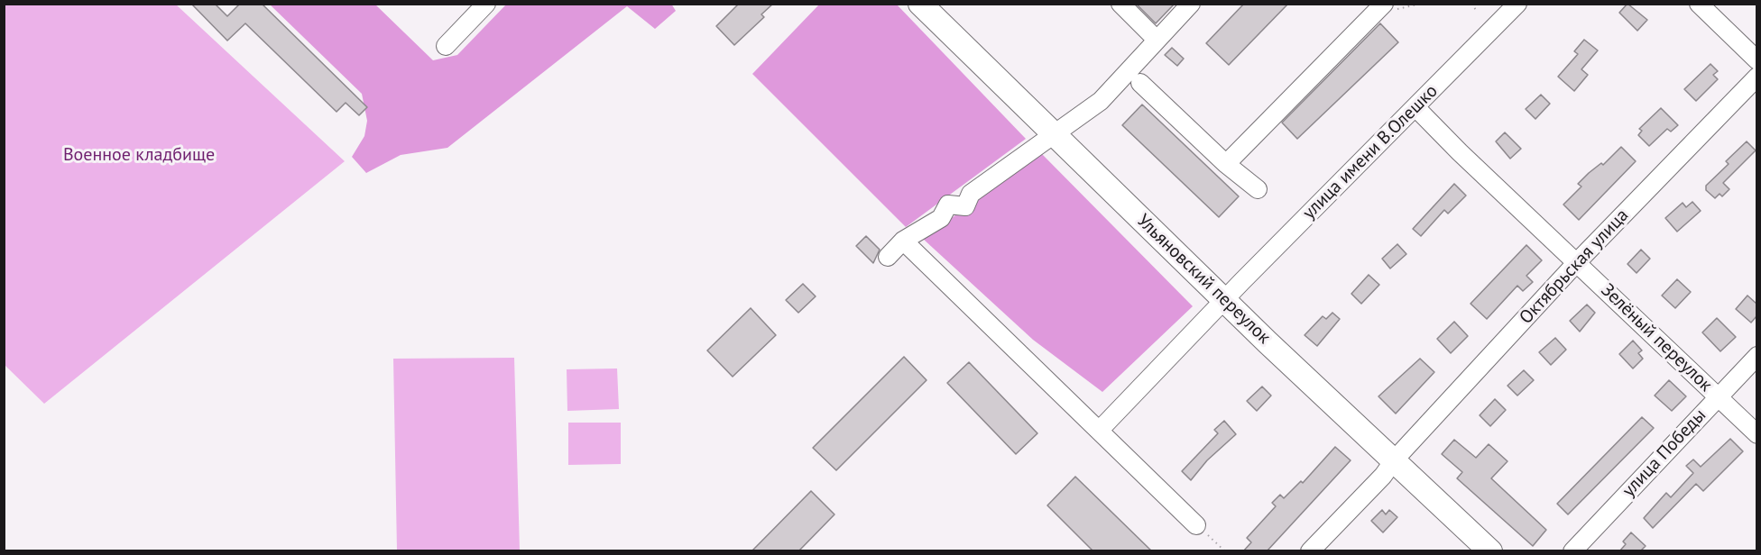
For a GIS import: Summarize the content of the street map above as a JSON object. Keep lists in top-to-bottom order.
{
  "streets": {
    "main road": ["Ульяновский переулок"],
    "street": [
      "улица имени В.Олешко",
      "Октябрьская улица",
      "Зелёный переулок",
      "улица Победы"
    ]
  },
  "crossings": [
    ["улица имени В.Олешко", "Ульяновский переулок"],
    ["улица имени В.Олешко", "Зелёный переулок"],
    ["Октябрьская улица", "Ульяновский переулок"],
    ["Октябрьская улица", "Зелёный переулок"],
    ["Зелёный переулок", "улица Победы"]
  ],
  "parks": ["Военное кладбище"]
}
